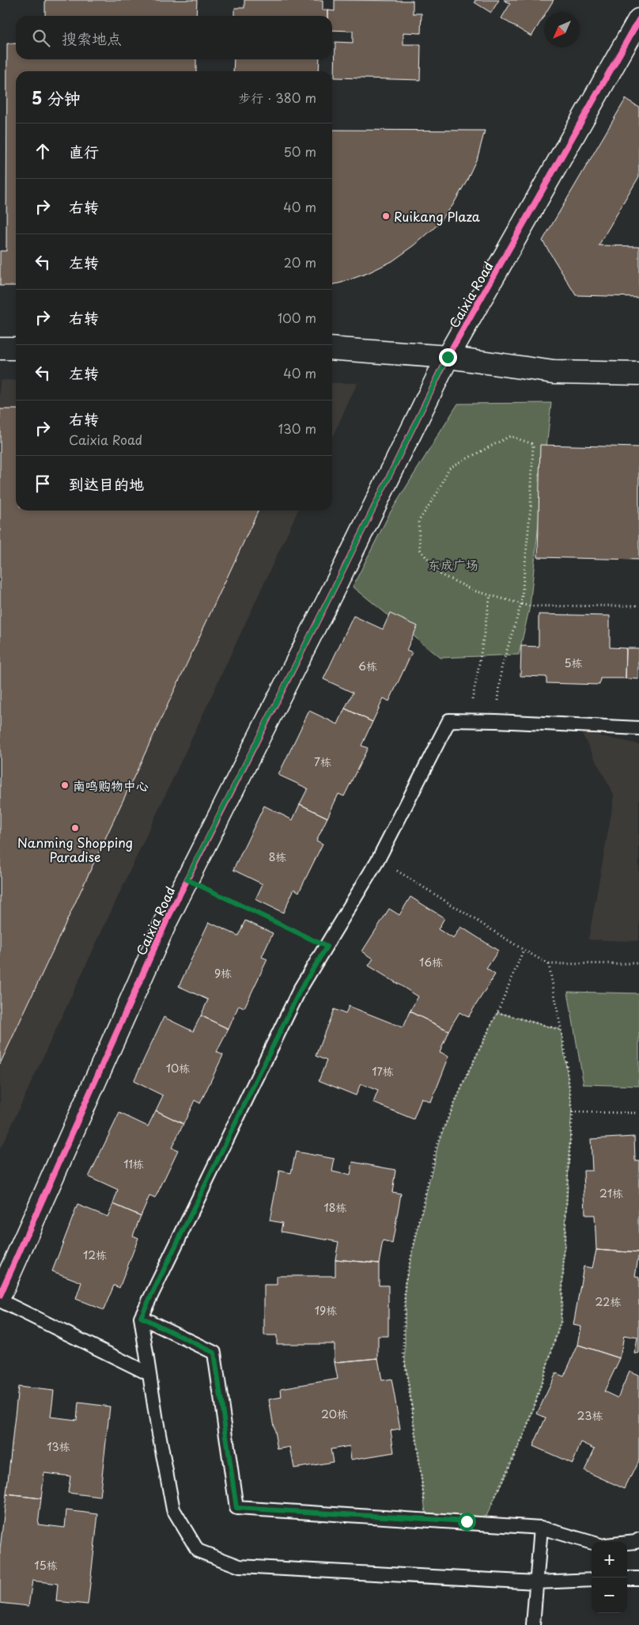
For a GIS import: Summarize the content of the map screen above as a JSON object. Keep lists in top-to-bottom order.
{
  "streets": {
    "street": ["Caixia Road"]
  },
  "parks": ["东成广场"],
  "places": ["Ruikang Plaza", "南鸣购物中心", "Nanming Shopping Paradise"],
  "house_numbers": [
    "5栋",
    "6栋",
    "7栋",
    "8栋",
    "16栋",
    "9栋",
    "10栋",
    "17栋",
    "11栋",
    "21栋",
    "18栋",
    "12栋",
    "22栋",
    "19栋",
    "20栋",
    "23栋",
    "13栋",
    "15栋"
  ],
  "north": "bottom left",
  "page": {
    "search": "搜索地点",
    "heading": ["5 分钟", "步行 · 380 m"],
    "list": [
      ["直行", "50 m"],
      ["右转", "40 m"],
      ["左转", "20 m"],
      ["右转", "100 m"],
      ["左转", "40 m"],
      ["右转", "Caixia Road", "130 m"],
      "到达目的地"
    ],
    "map_buttons": ["+", "−"]
  }
}
